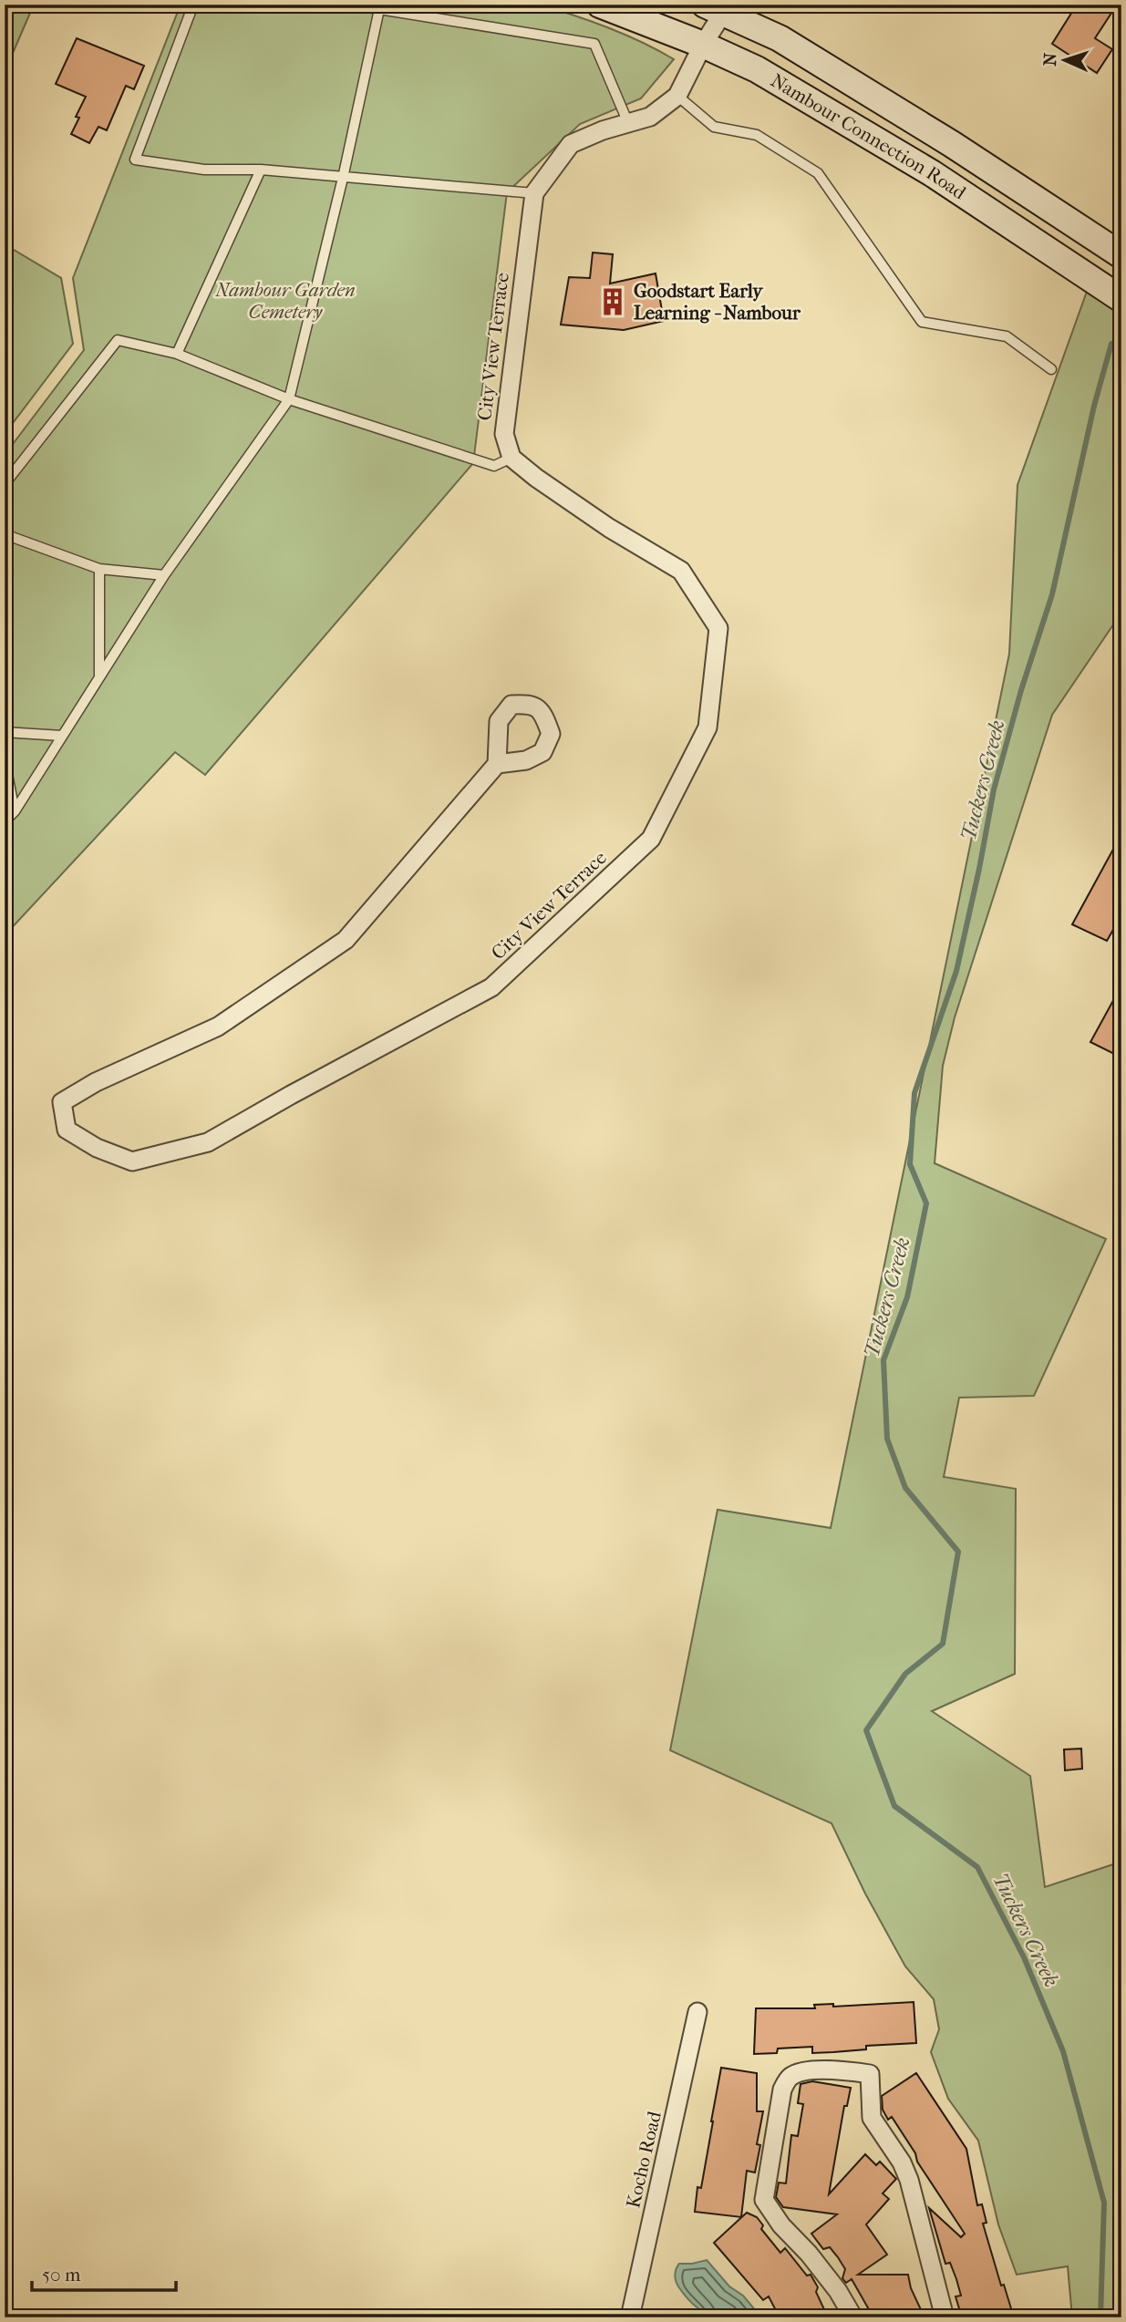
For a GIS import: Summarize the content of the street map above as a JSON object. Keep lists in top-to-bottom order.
{
  "streets": {
    "main road": ["Nambour Connection Road"],
    "street": ["City View Terrace", "Kocho Road"]
  },
  "crossings": [
    ["Nambour Connection Road", "City View Terrace"]
  ],
  "water": ["Tuckers Creek"],
  "parks": ["Nambour Garden Cemetery"],
  "places": {
    "building": ["Goodstart Early Learning - Nambour"]
  },
  "scale_bar": "50 m",
  "north": "left"
}
